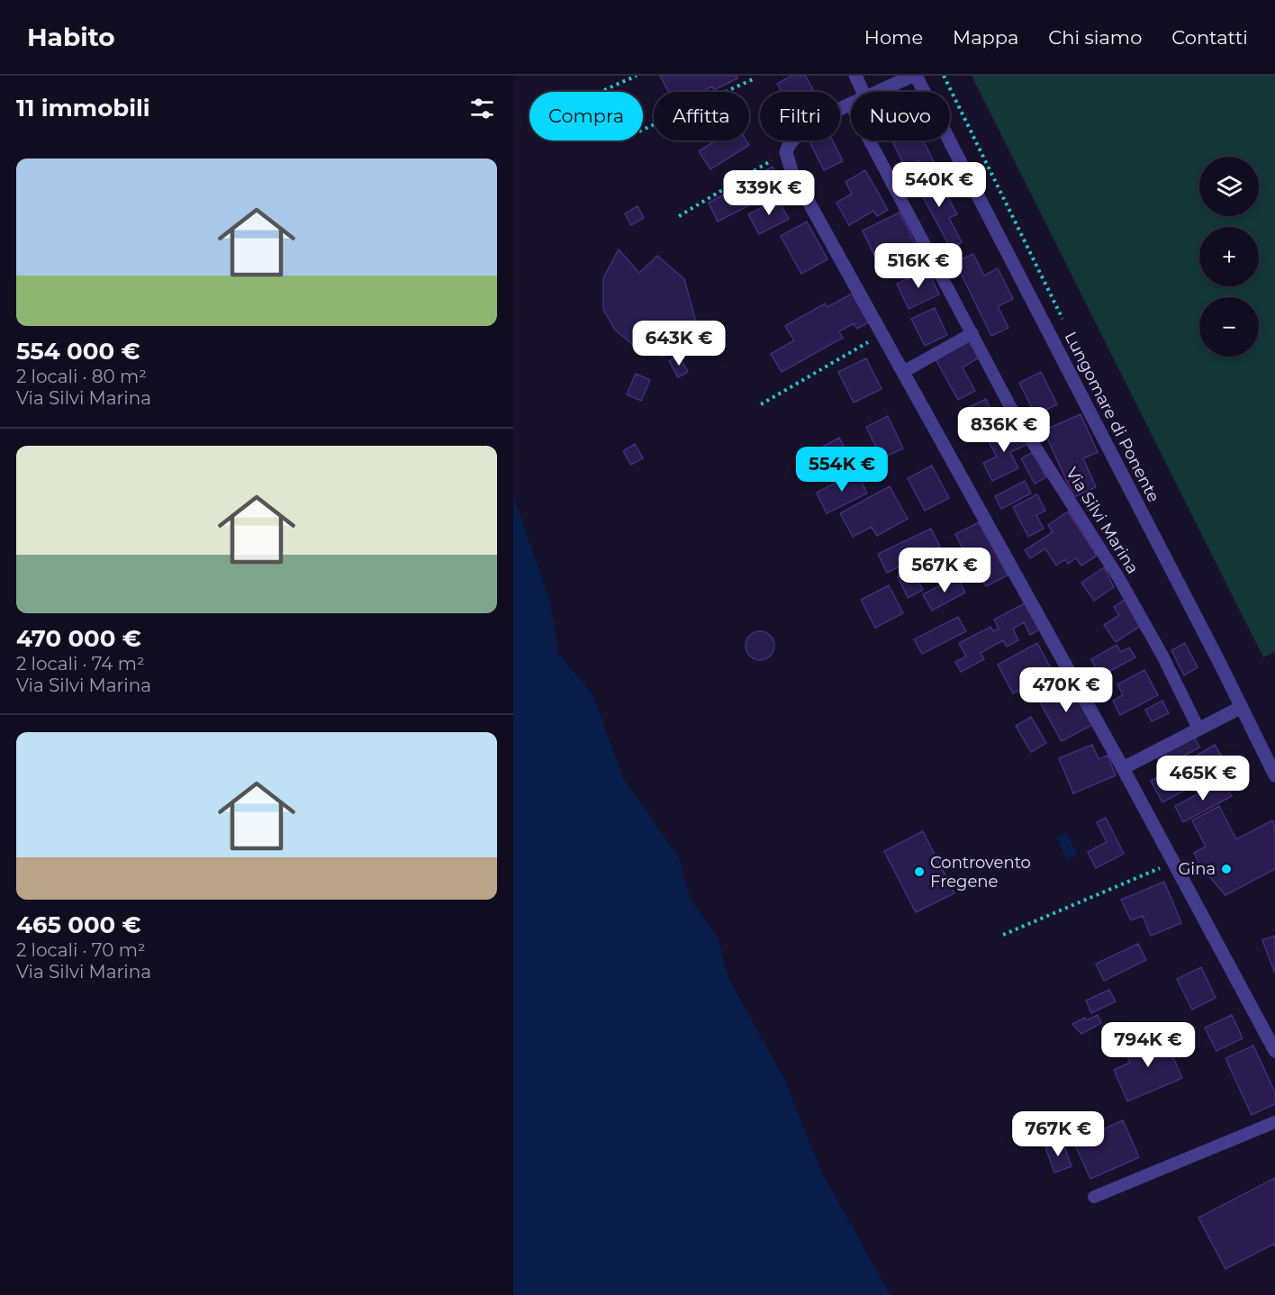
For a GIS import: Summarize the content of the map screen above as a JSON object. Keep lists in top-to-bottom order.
{
  "streets": {
    "street": ["Lungomare di Ponente"],
    "lane": ["Via Silvi Marina"]
  },
  "places": ["Gina", "Controvento Fregene"],
  "page": {
    "header": "Habito",
    "nav": [
      "Home",
      "Mappa",
      "Chi siamo",
      "Contatti"
    ],
    "heading": "11 immobili",
    "chip": [
      "Compra",
      "Affitta",
      "Filtri",
      "Nuovo"
    ],
    "list": [
      {
        "name": "554 000 €",
        "note": "2 locali · 80 m² · Via Silvi Marina"
      },
      {
        "name": "470 000 €",
        "note": "2 locali · 74 m² · Via Silvi Marina"
      },
      {
        "name": "465 000 €",
        "note": "2 locali · 70 m² · Via Silvi Marina"
      }
    ],
    "map_buttons": ["+", "−"],
    "price": [
      "540K €",
      "339K €",
      "516K €",
      "643K €",
      "836K €",
      "554K €",
      "567K €",
      "470K €",
      "465K €",
      "794K €",
      "767K €"
    ]
  }
}
